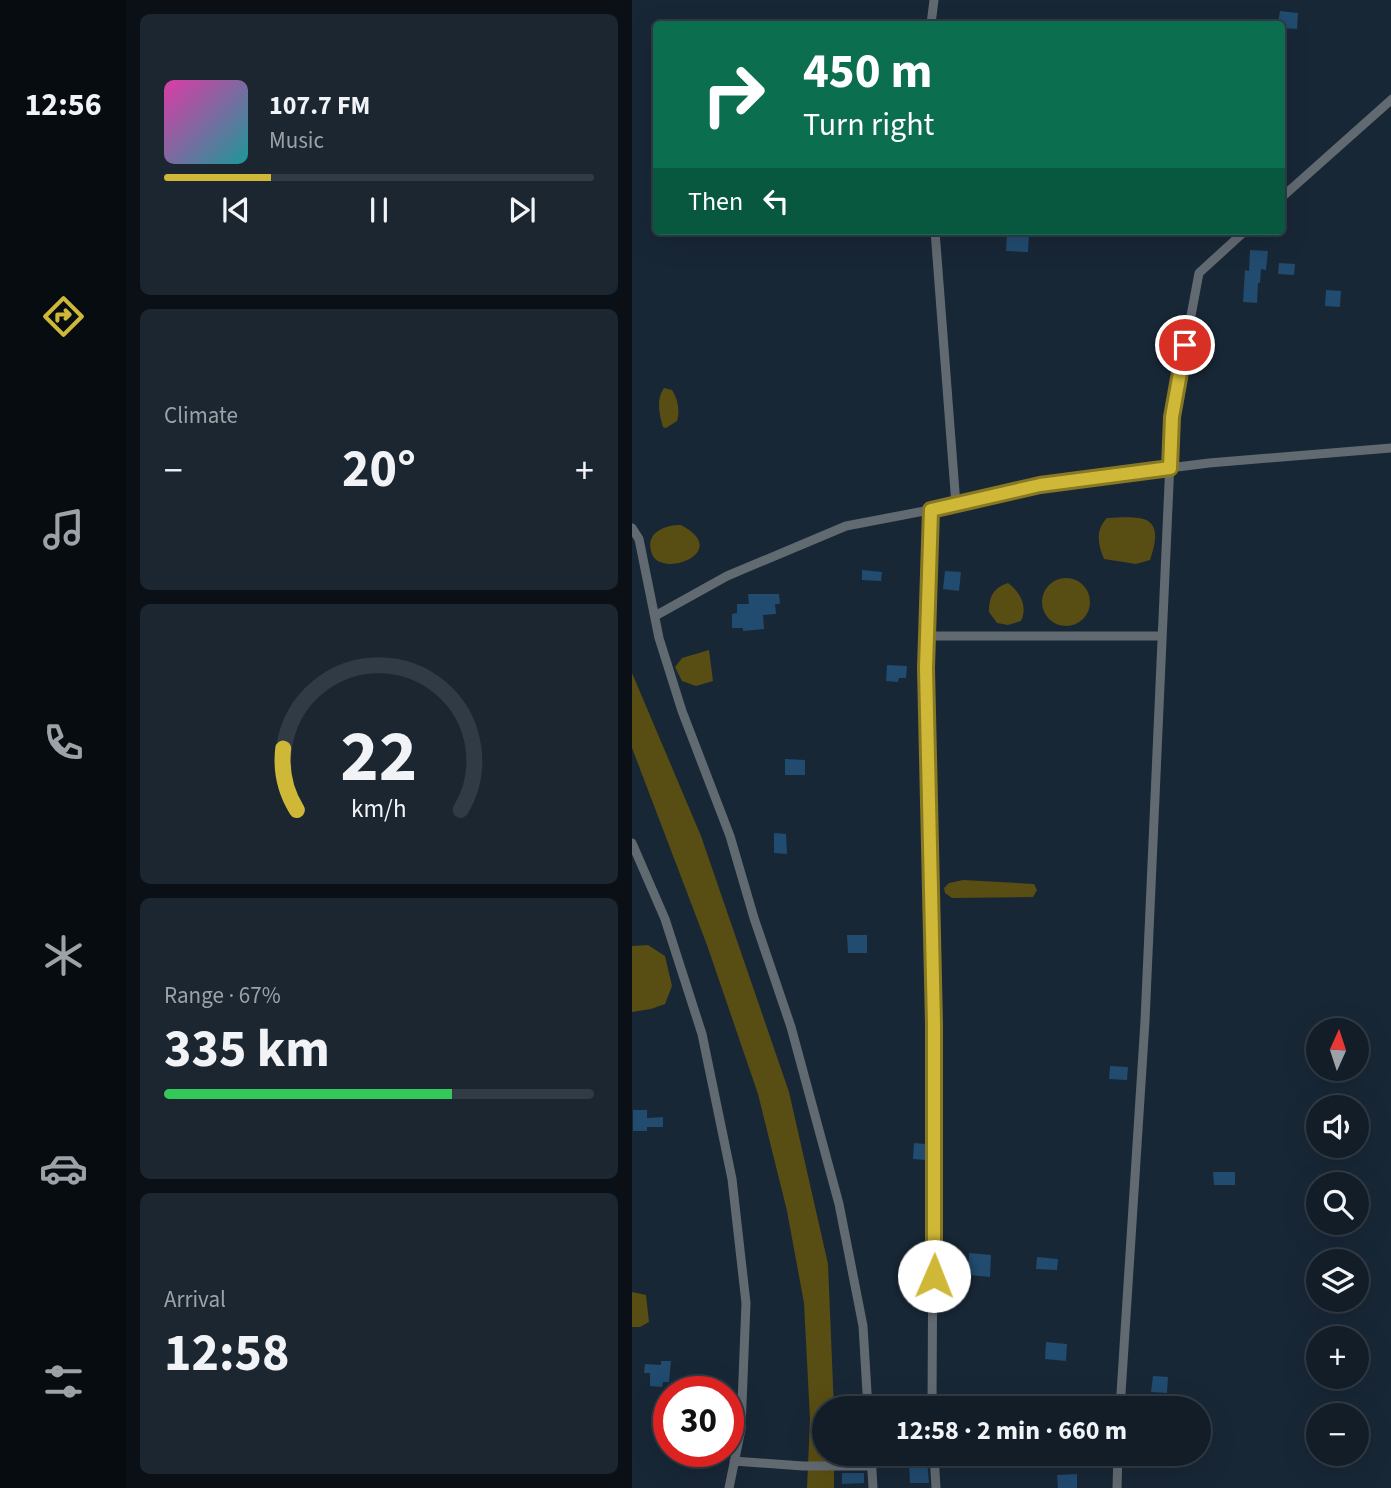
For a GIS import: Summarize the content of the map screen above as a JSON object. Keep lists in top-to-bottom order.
{
  "north": "top",
  "page": {
    "tabs": "12:56",
    "turn": ["450 m", "Turn right"],
    "song": ["107.7 FM", "Music"],
    "then": "Then",
    "tile": [
      "Climate",
      ["Range · 67%", "335 km"],
      ["Arrival", "12:58"]
    ],
    "heat": ["−", "20°", "+"],
    "map_buttons": ["+", "−"],
    "limit": "30",
    "trip": "12:58 · 2 min · 660 m",
    "gauge": ["22", "km/h"]
  }
}
